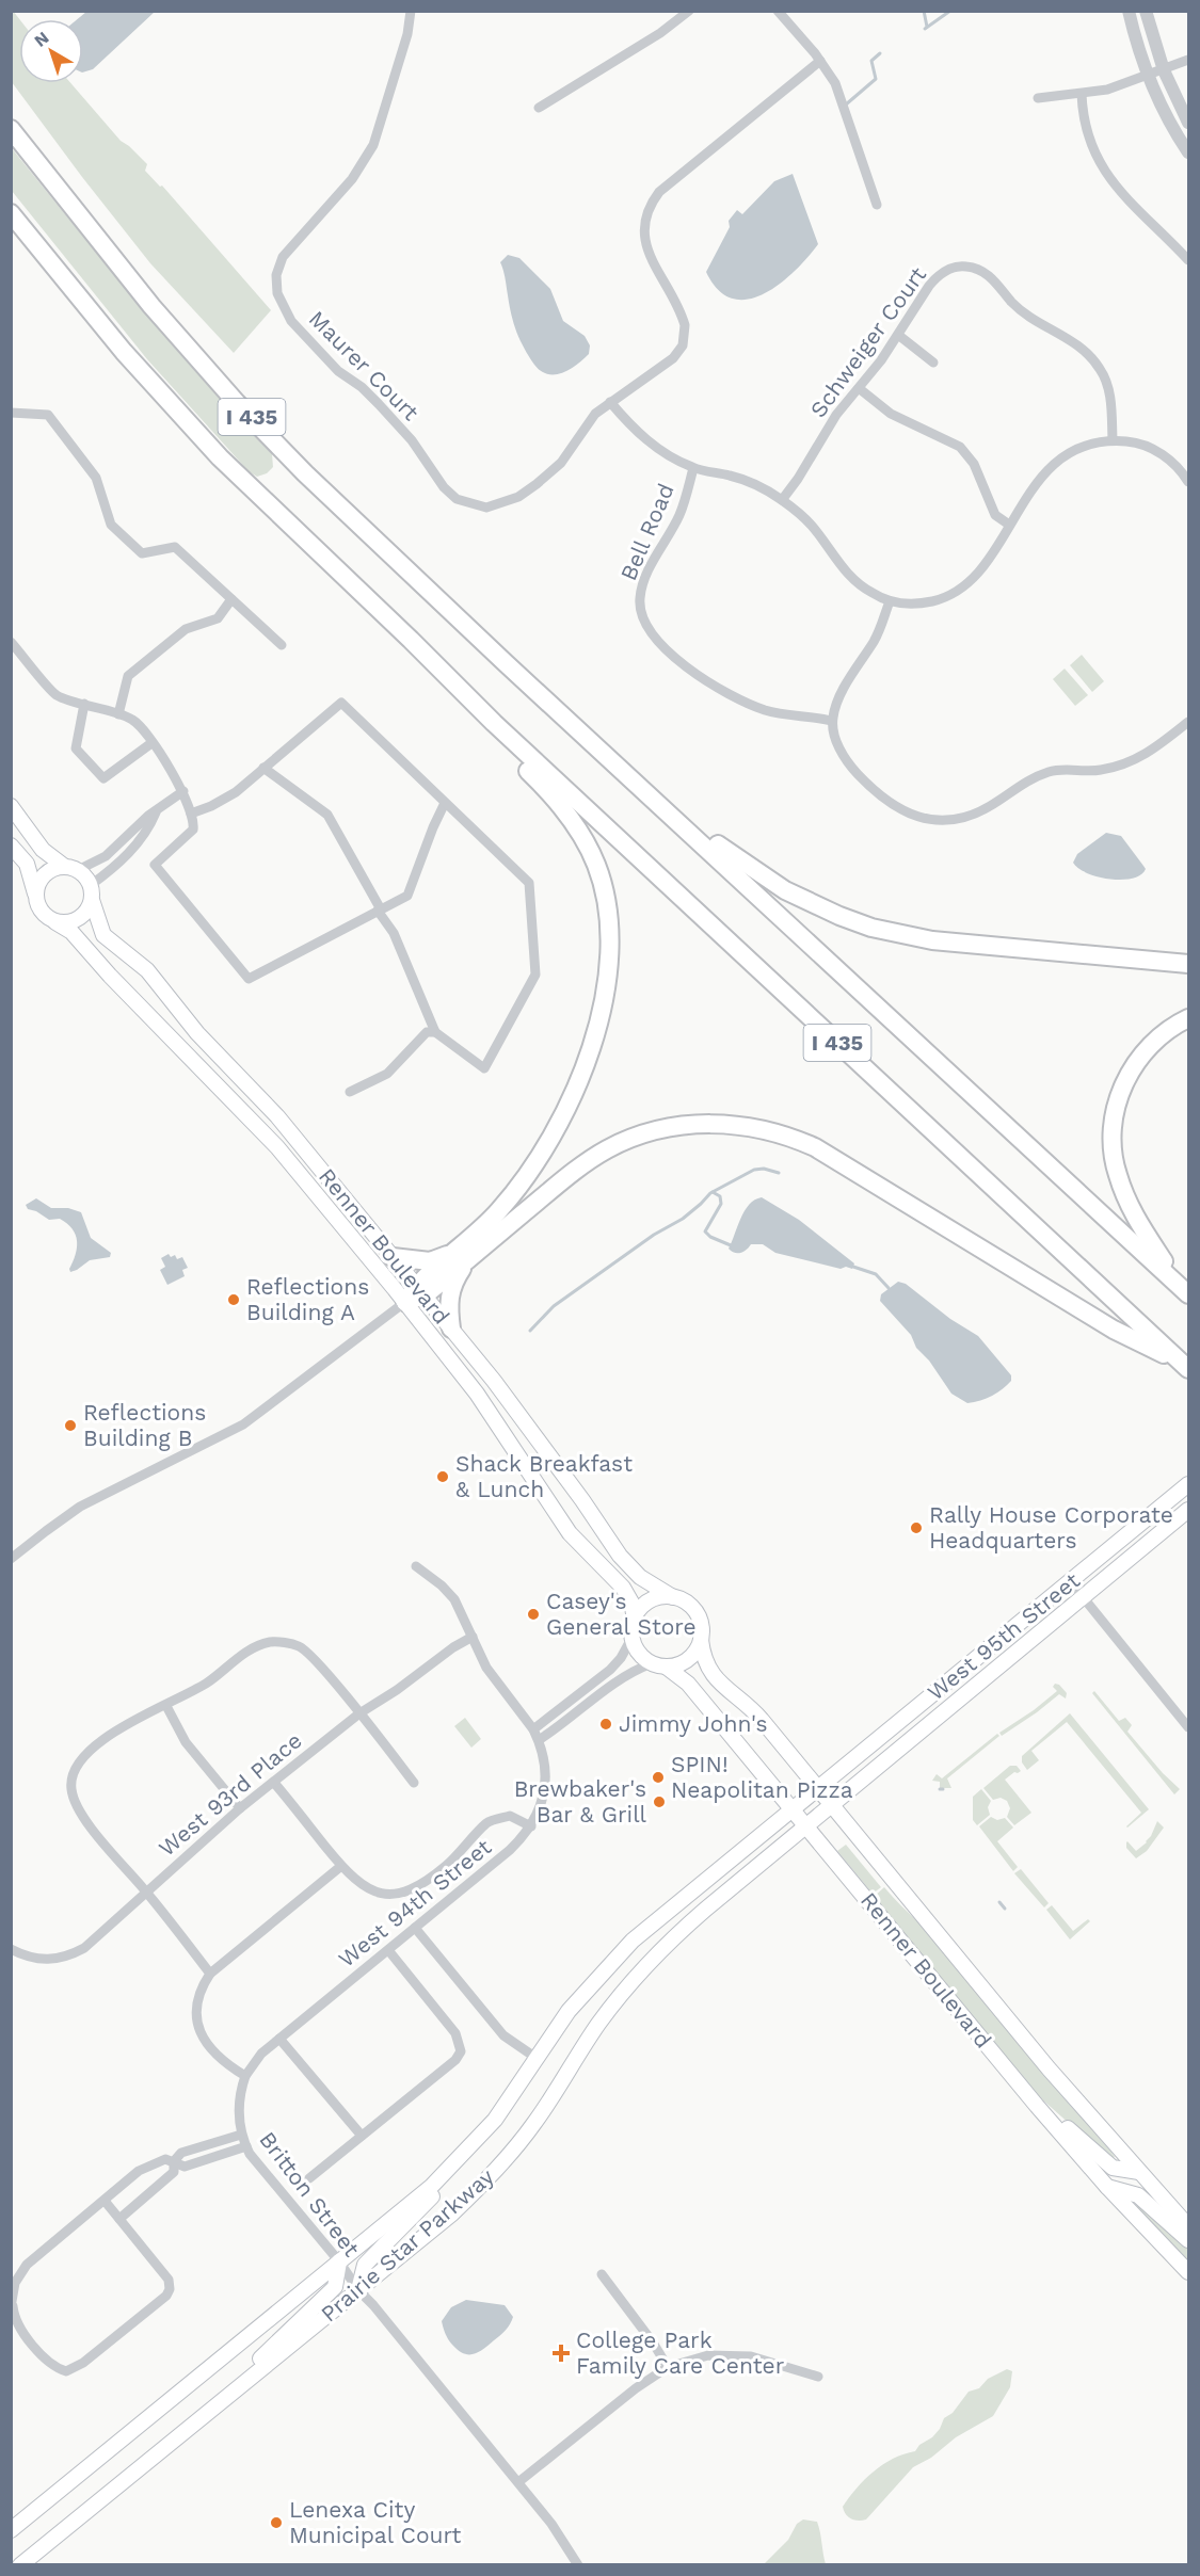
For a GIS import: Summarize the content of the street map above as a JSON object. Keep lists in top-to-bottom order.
{
  "streets": {
    "highway": ["I 435"],
    "main road": ["Renner Boulevard", "West 95th Street", "Prairie Star Parkway"],
    "street": [
      "Schweiger Court",
      "Maurer Court",
      "Bell Road",
      "West 93rd Place",
      "West 94th Street",
      "Britton Street"
    ]
  },
  "crossings": [
    ["Renner Boulevard", "West 95th Street"],
    ["Renner Boulevard", "Prairie Star Parkway"],
    ["West 95th Street", "Prairie Star Parkway"],
    ["West 93rd Place", "West 94th Street"],
    ["West 94th Street", "Britton Street"],
    ["Britton Street", "Prairie Star Parkway"]
  ],
  "places": {
    "other": [
      "Reflections Building A",
      "Reflections Building B",
      "Shack Breakfast & Lunch",
      "Rally House Corporate Headquarters",
      "Casey's General Store",
      "Jimmy John's",
      "SPIN! Neapolitan Pizza",
      "Brewbaker's Bar & Grill",
      "Lenexa City Municipal Court"
    ],
    "health": ["College Park Family Care Center"]
  },
  "north": "top left"
}
